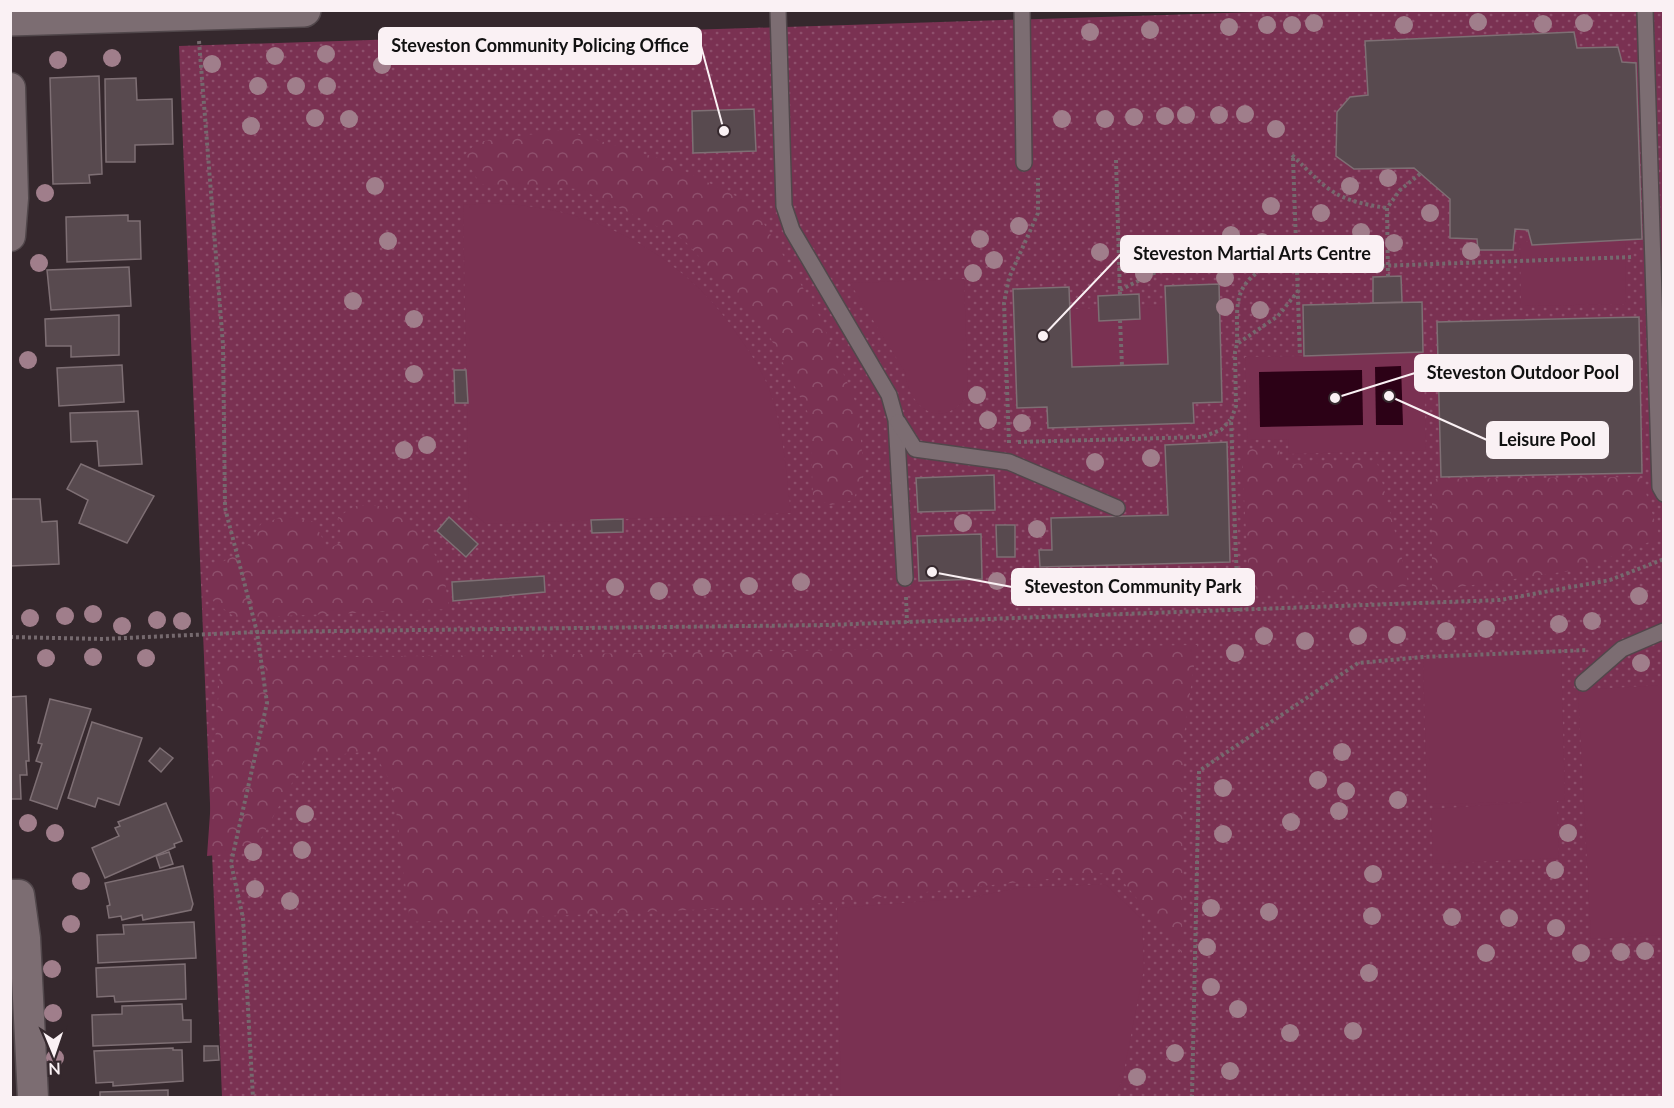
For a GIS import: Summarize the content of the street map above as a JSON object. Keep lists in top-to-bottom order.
{
  "places": [
    "Steveston Community Policing Office",
    "Steveston Martial Arts Centre",
    "Leisure Pool",
    "Steveston Outdoor Pool",
    "Steveston Community Park"
  ],
  "north": "bottom"
}
